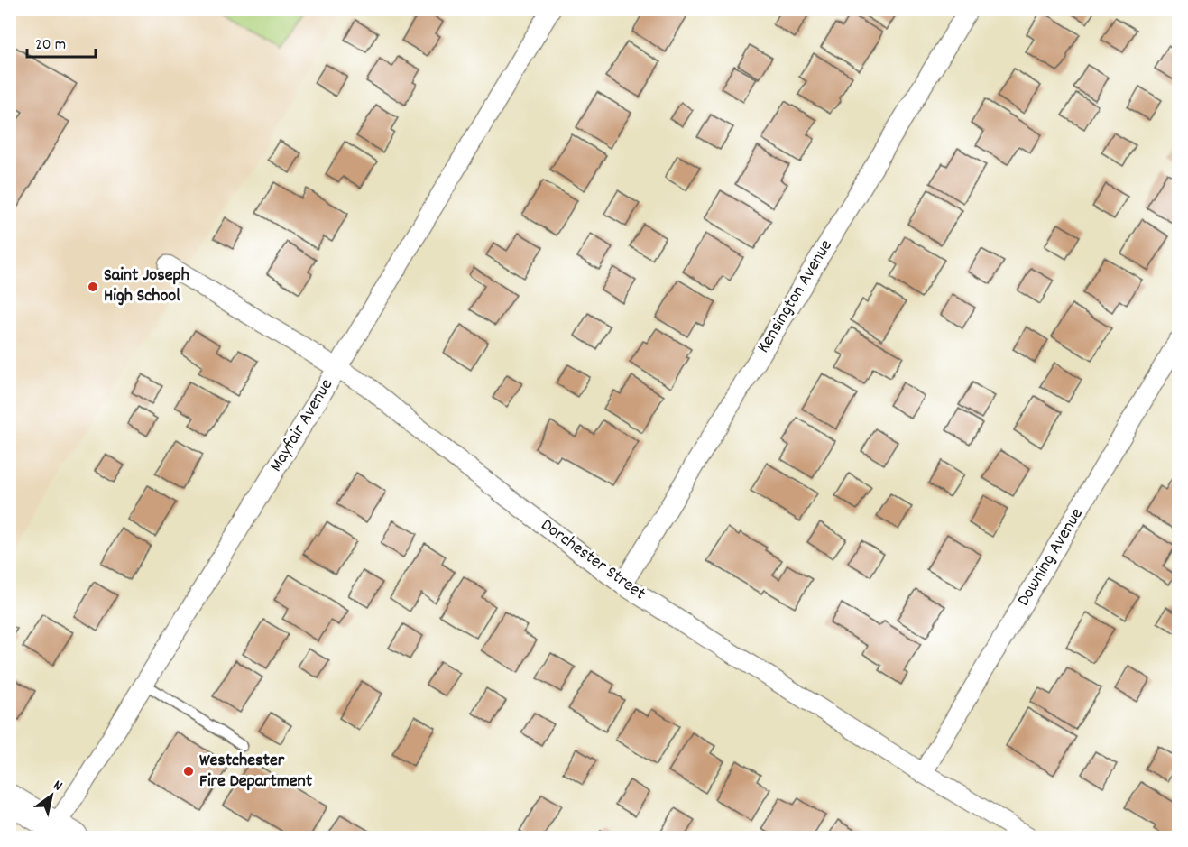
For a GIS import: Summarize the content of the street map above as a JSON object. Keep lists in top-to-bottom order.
{
  "streets": {
    "street": [
      "Kensington Avenue",
      "Mayfair Avenue",
      "Downing Avenue",
      "Dorchester Street"
    ]
  },
  "crossings": [
    ["Kensington Avenue", "Dorchester Street"],
    ["Mayfair Avenue", "Dorchester Street"],
    ["Downing Avenue", "Dorchester Street"]
  ],
  "places": ["Saint Joseph High School", "Westchester Fire Department"],
  "scale_bar": "20 m",
  "north": "top right"
}
